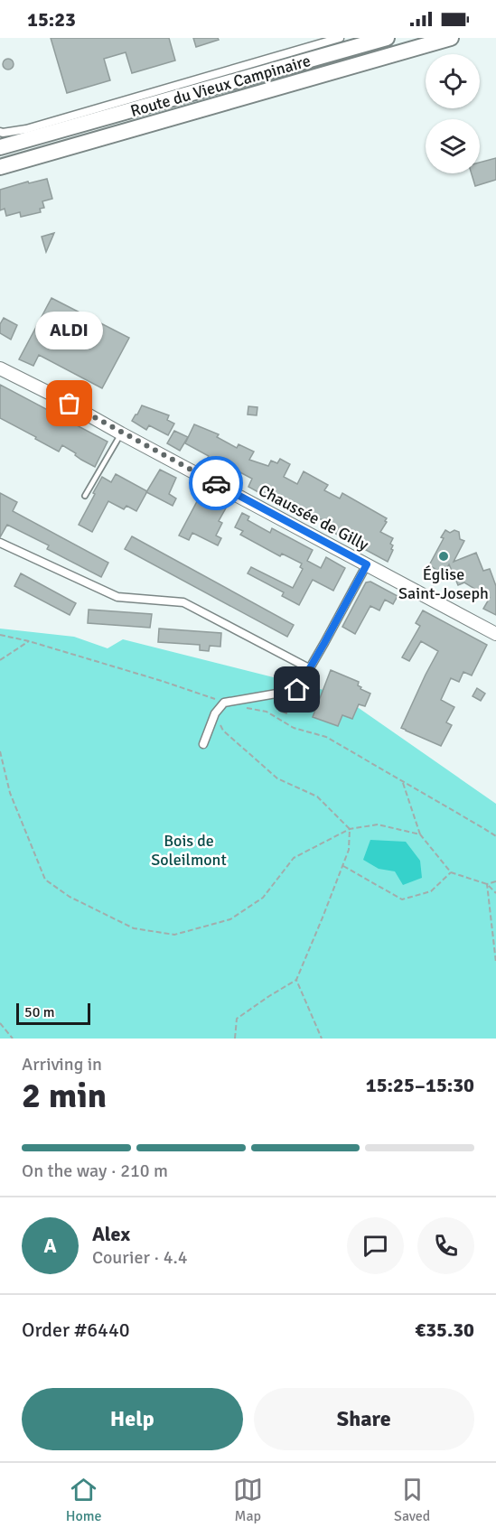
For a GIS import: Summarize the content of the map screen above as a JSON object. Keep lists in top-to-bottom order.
{
  "streets": {
    "highway": ["Route du Vieux Campinaire"],
    "main road": ["Chaussée de Gilly"]
  },
  "parks": ["Bois de Soleilmont"],
  "places": ["ALDI", "Église Saint-Joseph"],
  "scale_bar": "50 m",
  "page": {
    "status": "15:23",
    "bubble": "ALDI",
    "scale": "50 m",
    "heading": ["2 min", "Arriving in", "15:25–15:30"],
    "panel": [
      "Alex",
      "Courier · 4.4",
      "Order #6440",
      "€35.30"
    ],
    "bar": "On the way · 210 m",
    "round": "A",
    "buttons": ["Help", "Share"],
    "tabs": ["Home", "Map", "Saved"]
  }
}
